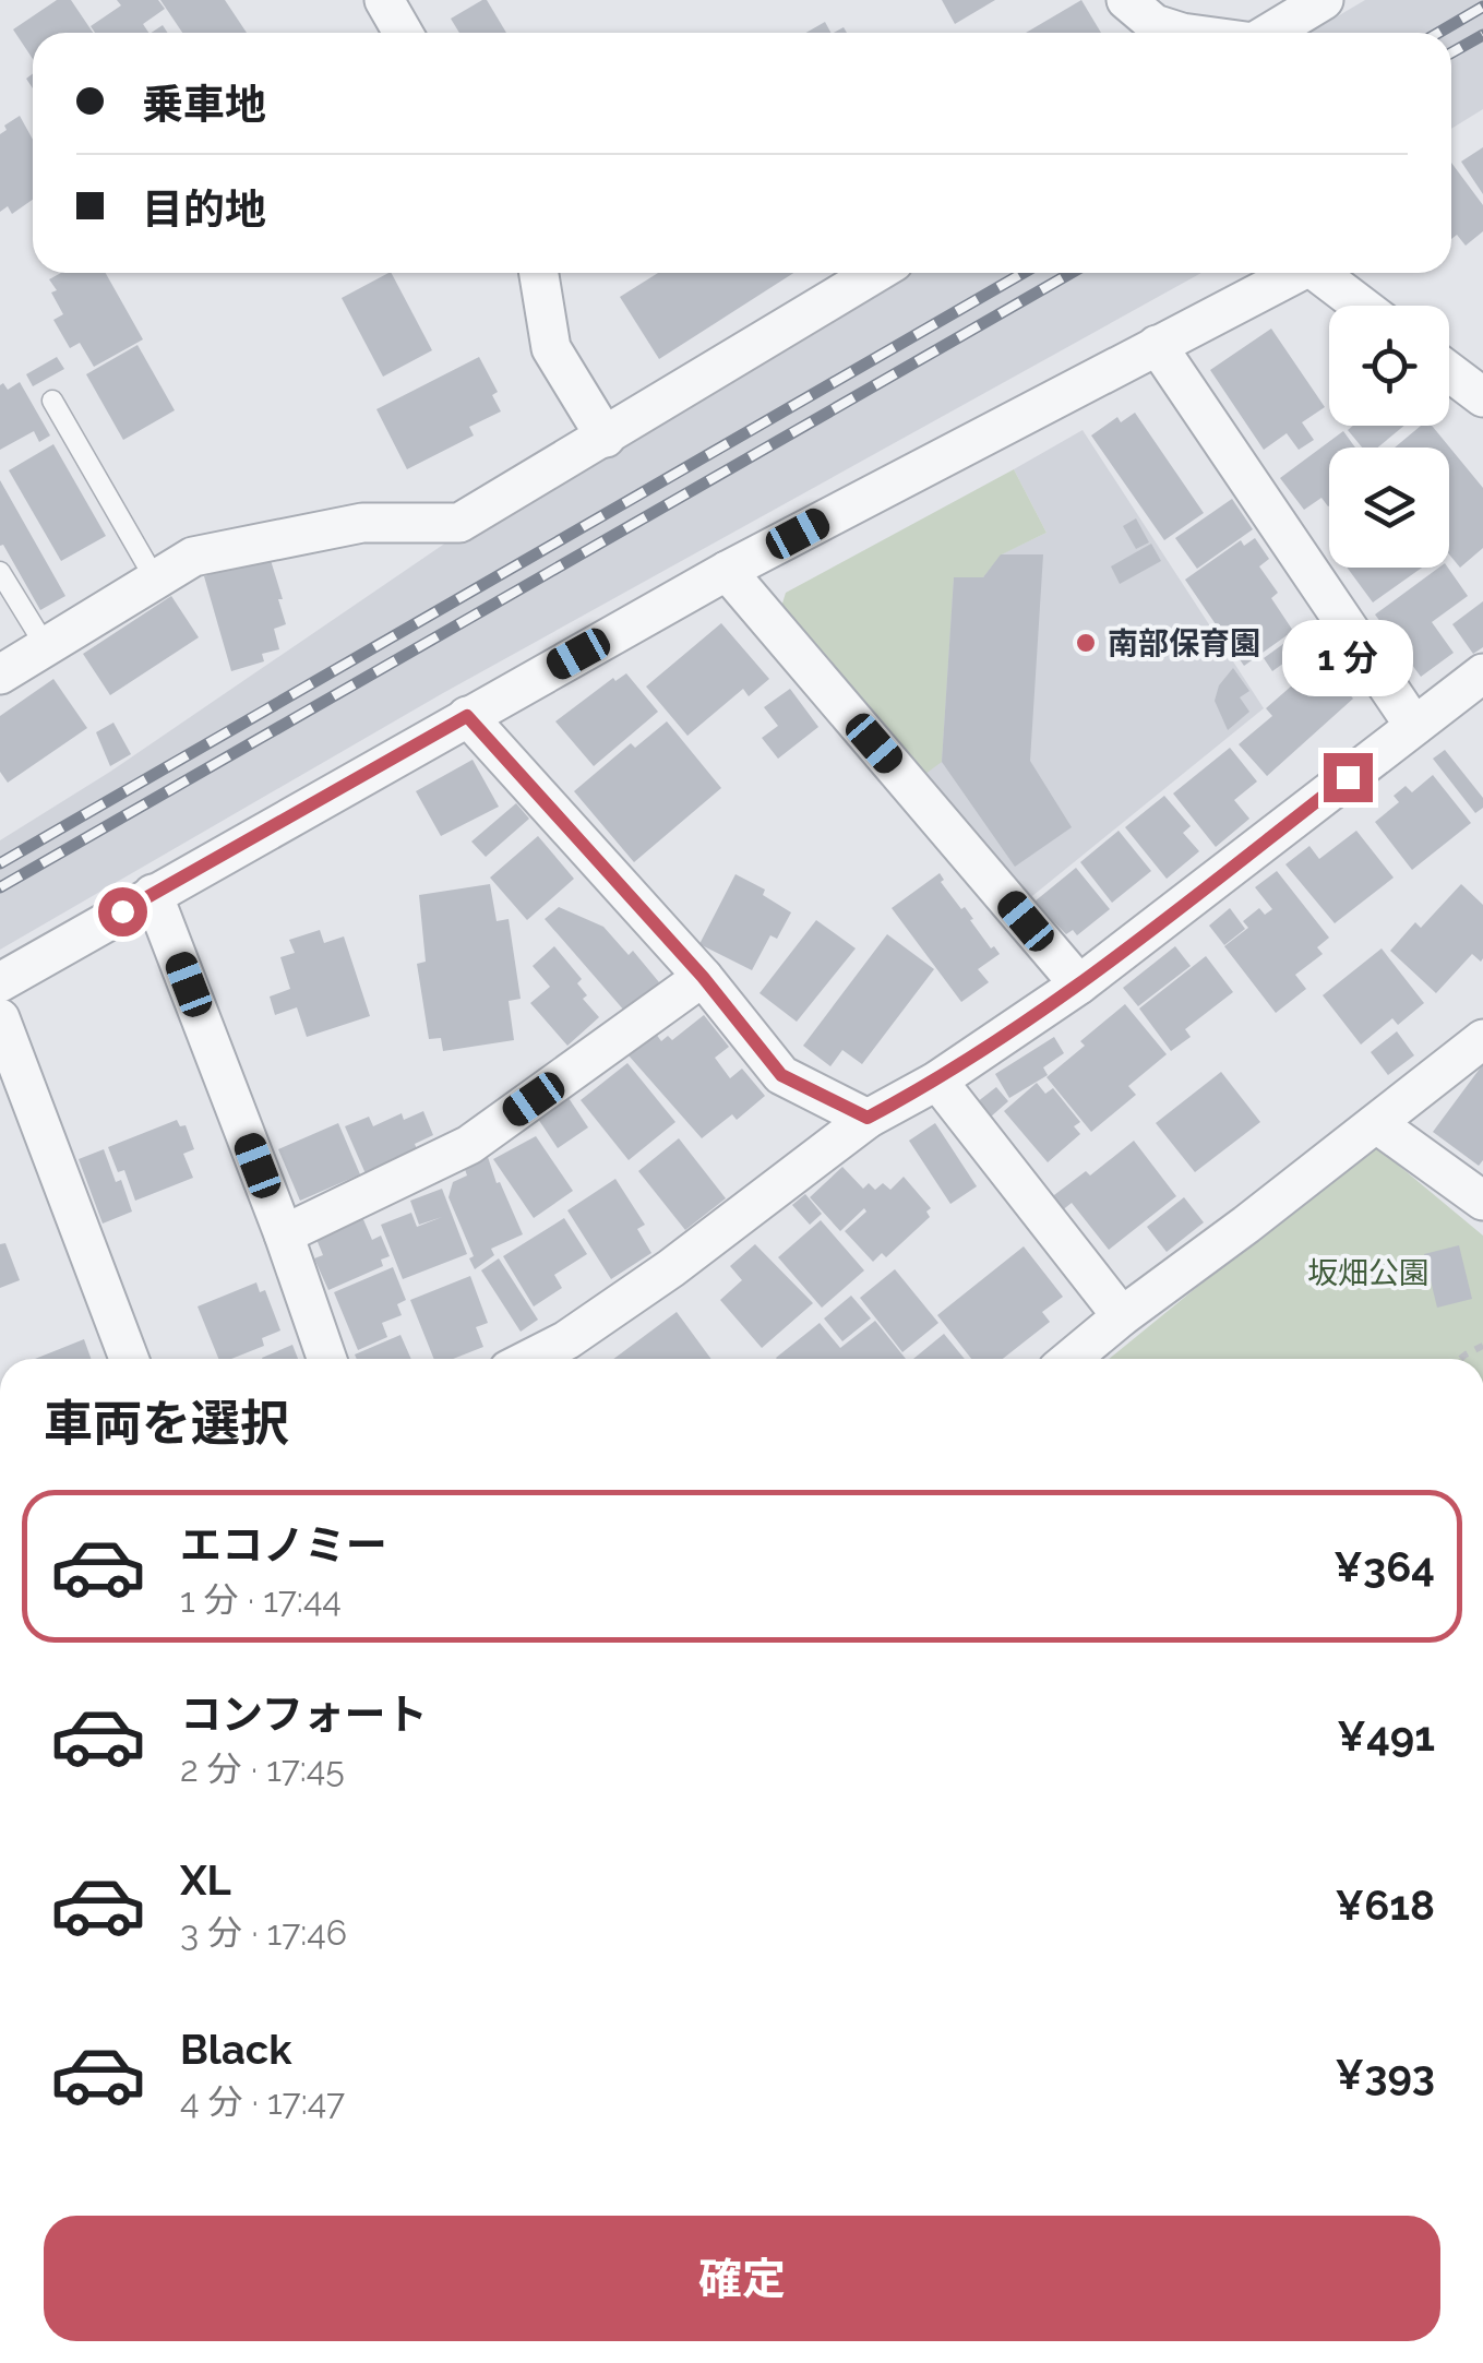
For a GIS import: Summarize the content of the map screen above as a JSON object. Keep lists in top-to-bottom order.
{
  "parks": ["坂畑公園"],
  "places": ["南部保育園"],
  "page": {
    "banner": ["乗車地", "目的地"],
    "bubble": "1 分",
    "heading": "車両を選択",
    "list": [
      {
        "name": "エコノミー",
        "note": "1 分 · 17:44",
        "value": "¥364"
      },
      {
        "name": "コンフォート",
        "note": "2 分 · 17:45",
        "value": "¥491"
      },
      {
        "name": "XL",
        "note": "3 分 · 17:46",
        "value": "¥618"
      },
      {
        "name": "Black",
        "note": "4 分 · 17:47",
        "value": "¥393"
      }
    ],
    "buttons": "確定"
  }
}
